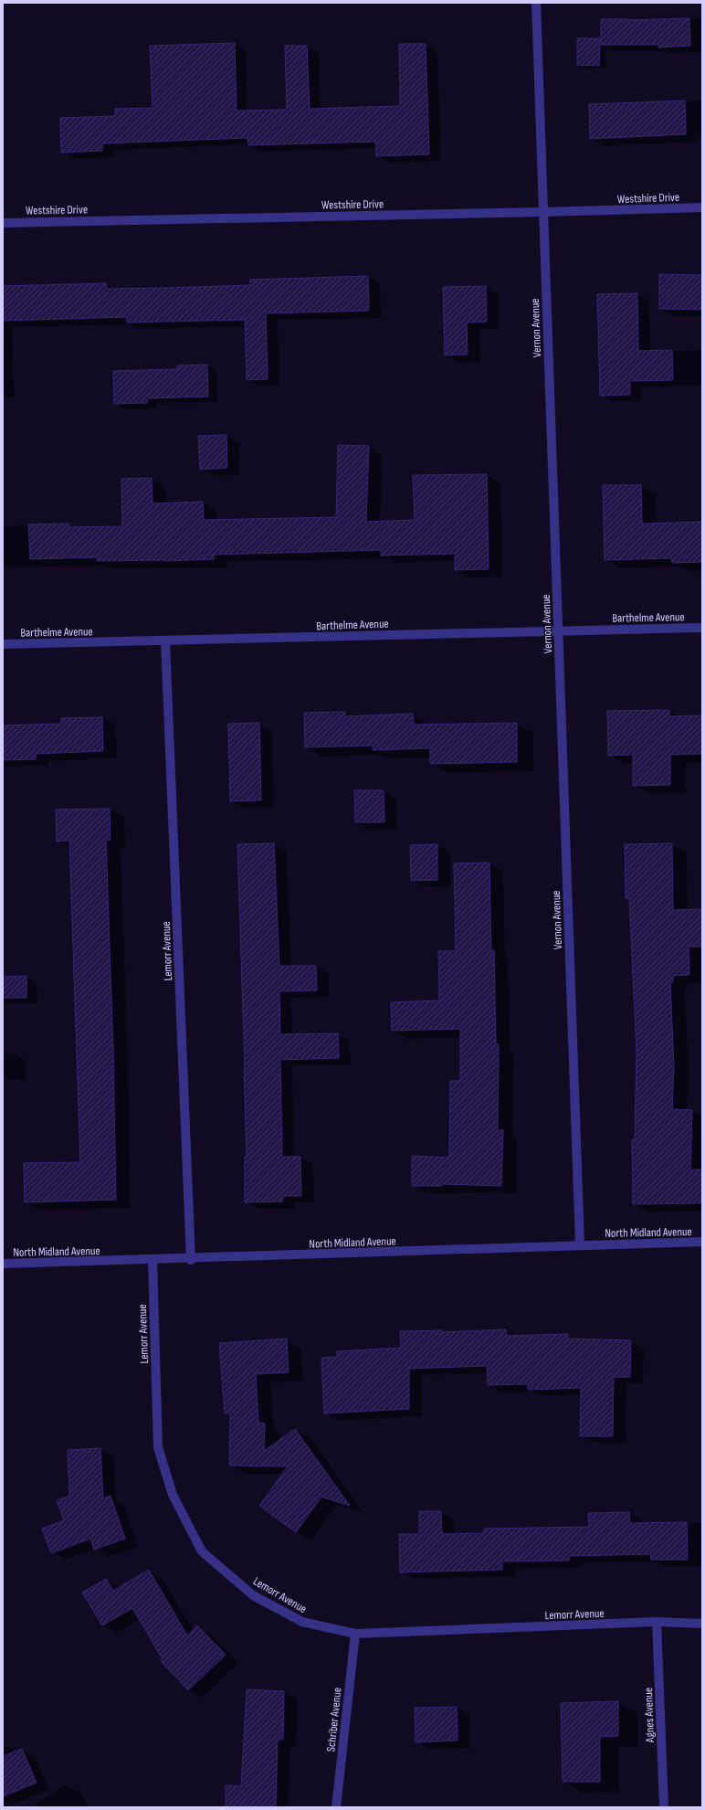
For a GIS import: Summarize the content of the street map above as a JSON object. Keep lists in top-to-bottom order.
{
  "streets": {
    "street": [
      "Westshire Drive",
      "Vernon Avenue",
      "Barthelme Avenue",
      "Lemorr Avenue",
      "North Midland Avenue",
      "Agnes Avenue",
      "Schriber Avenue"
    ]
  },
  "crossings": [
    ["Westshire Drive", "Vernon Avenue"],
    ["Vernon Avenue", "Barthelme Avenue"],
    ["Vernon Avenue", "North Midland Avenue"],
    ["Barthelme Avenue", "Lemorr Avenue"],
    ["Lemorr Avenue", "North Midland Avenue"],
    ["Lemorr Avenue", "Agnes Avenue"],
    ["Lemorr Avenue", "Schriber Avenue"]
  ]
}
